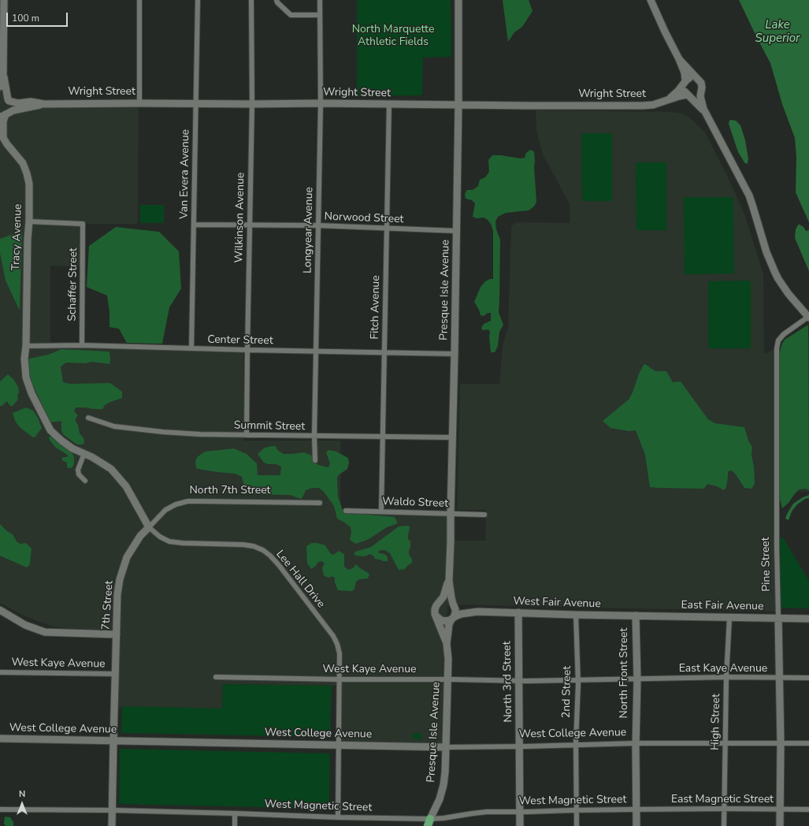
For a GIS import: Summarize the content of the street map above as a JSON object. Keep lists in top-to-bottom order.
{
  "streets": {
    "street": [
      "Wright Street",
      "Van Evera Avenue",
      "Wilkinson Avenue",
      "Norwood Street",
      "Longyear Avenue",
      "Tracy Avenue",
      "Schaffer Street",
      "Presque Isle Avenue",
      "Fitch Avenue",
      "Center Street",
      "Summit Street",
      "North 7th Street",
      "Waldo Street",
      "Pine Street",
      "Lee Hall Drive",
      "West Fair Avenue",
      "7th Street",
      "East Fair Avenue",
      "West Kaye Avenue",
      "East Kaye Avenue",
      "North Front Street",
      "North 3rd Street",
      "2nd Street",
      "High Street",
      "West College Avenue",
      "East Magnetic Street",
      "West Magnetic Street"
    ]
  },
  "crossings": [
    ["Wright Street", "Van Evera Avenue"],
    ["Wright Street", "Wilkinson Avenue"],
    ["Wright Street", "Longyear Avenue"],
    ["Wright Street", "Tracy Avenue"],
    ["Wright Street", "Presque Isle Avenue"],
    ["Wright Street", "Fitch Avenue"],
    ["Van Evera Avenue", "Norwood Street"],
    ["Van Evera Avenue", "Center Street"],
    ["Wilkinson Avenue", "Norwood Street"],
    ["Wilkinson Avenue", "Center Street"],
    ["Wilkinson Avenue", "Summit Street"],
    ["Norwood Street", "Longyear Avenue"],
    ["Norwood Street", "Presque Isle Avenue"],
    ["Norwood Street", "Fitch Avenue"],
    ["Longyear Avenue", "Center Street"],
    ["Longyear Avenue", "Summit Street"],
    ["Tracy Avenue", "Schaffer Street"],
    ["Tracy Avenue", "Center Street"],
    ["Tracy Avenue", "North 7th Street"],
    ["Tracy Avenue", "Lee Hall Drive"],
    ["Tracy Avenue", "7th Street"],
    ["Schaffer Street", "Center Street"],
    ["Presque Isle Avenue", "Center Street"],
    ["Presque Isle Avenue", "Summit Street"],
    ["Presque Isle Avenue", "Waldo Street"],
    ["Presque Isle Avenue", "West Fair Avenue"],
    ["Presque Isle Avenue", "West Kaye Avenue"],
    ["Presque Isle Avenue", "West College Avenue"],
    ["Presque Isle Avenue", "West Magnetic Street"],
    ["Fitch Avenue", "Center Street"],
    ["Fitch Avenue", "Summit Street"],
    ["Fitch Avenue", "Waldo Street"],
    ["North 7th Street", "Lee Hall Drive"],
    ["North 7th Street", "7th Street"],
    ["Pine Street", "East Fair Avenue"],
    ["Pine Street", "East Kaye Avenue"],
    ["Pine Street", "West College Avenue"],
    ["Pine Street", "East Magnetic Street"],
    ["Lee Hall Drive", "7th Street"],
    ["Lee Hall Drive", "West Kaye Avenue"],
    ["Lee Hall Drive", "West College Avenue"],
    ["Lee Hall Drive", "West Magnetic Street"],
    ["West Fair Avenue", "East Fair Avenue"],
    ["West Fair Avenue", "North Front Street"],
    ["West Fair Avenue", "North 3rd Street"],
    ["West Fair Avenue", "2nd Street"],
    ["7th Street", "West Kaye Avenue"],
    ["East Fair Avenue", "North Front Street"],
    ["East Fair Avenue", "High Street"],
    ["West Kaye Avenue", "East Kaye Avenue"],
    ["West Kaye Avenue", "North Front Street"],
    ["West Kaye Avenue", "North 3rd Street"],
    ["West Kaye Avenue", "2nd Street"],
    ["East Kaye Avenue", "North Front Street"],
    ["East Kaye Avenue", "High Street"],
    ["North Front Street", "West College Avenue"],
    ["North Front Street", "East Magnetic Street"],
    ["North Front Street", "West Magnetic Street"],
    ["North 3rd Street", "West College Avenue"],
    ["North 3rd Street", "West Magnetic Street"],
    ["2nd Street", "West College Avenue"],
    ["2nd Street", "West Magnetic Street"],
    ["High Street", "West College Avenue"],
    ["High Street", "East Magnetic Street"],
    ["East Magnetic Street", "West Magnetic Street"]
  ],
  "water": ["Lake Superior"],
  "parks": ["North Marquette Athletic Fields"],
  "scale_bar": "100 m",
  "north": "top"
}
